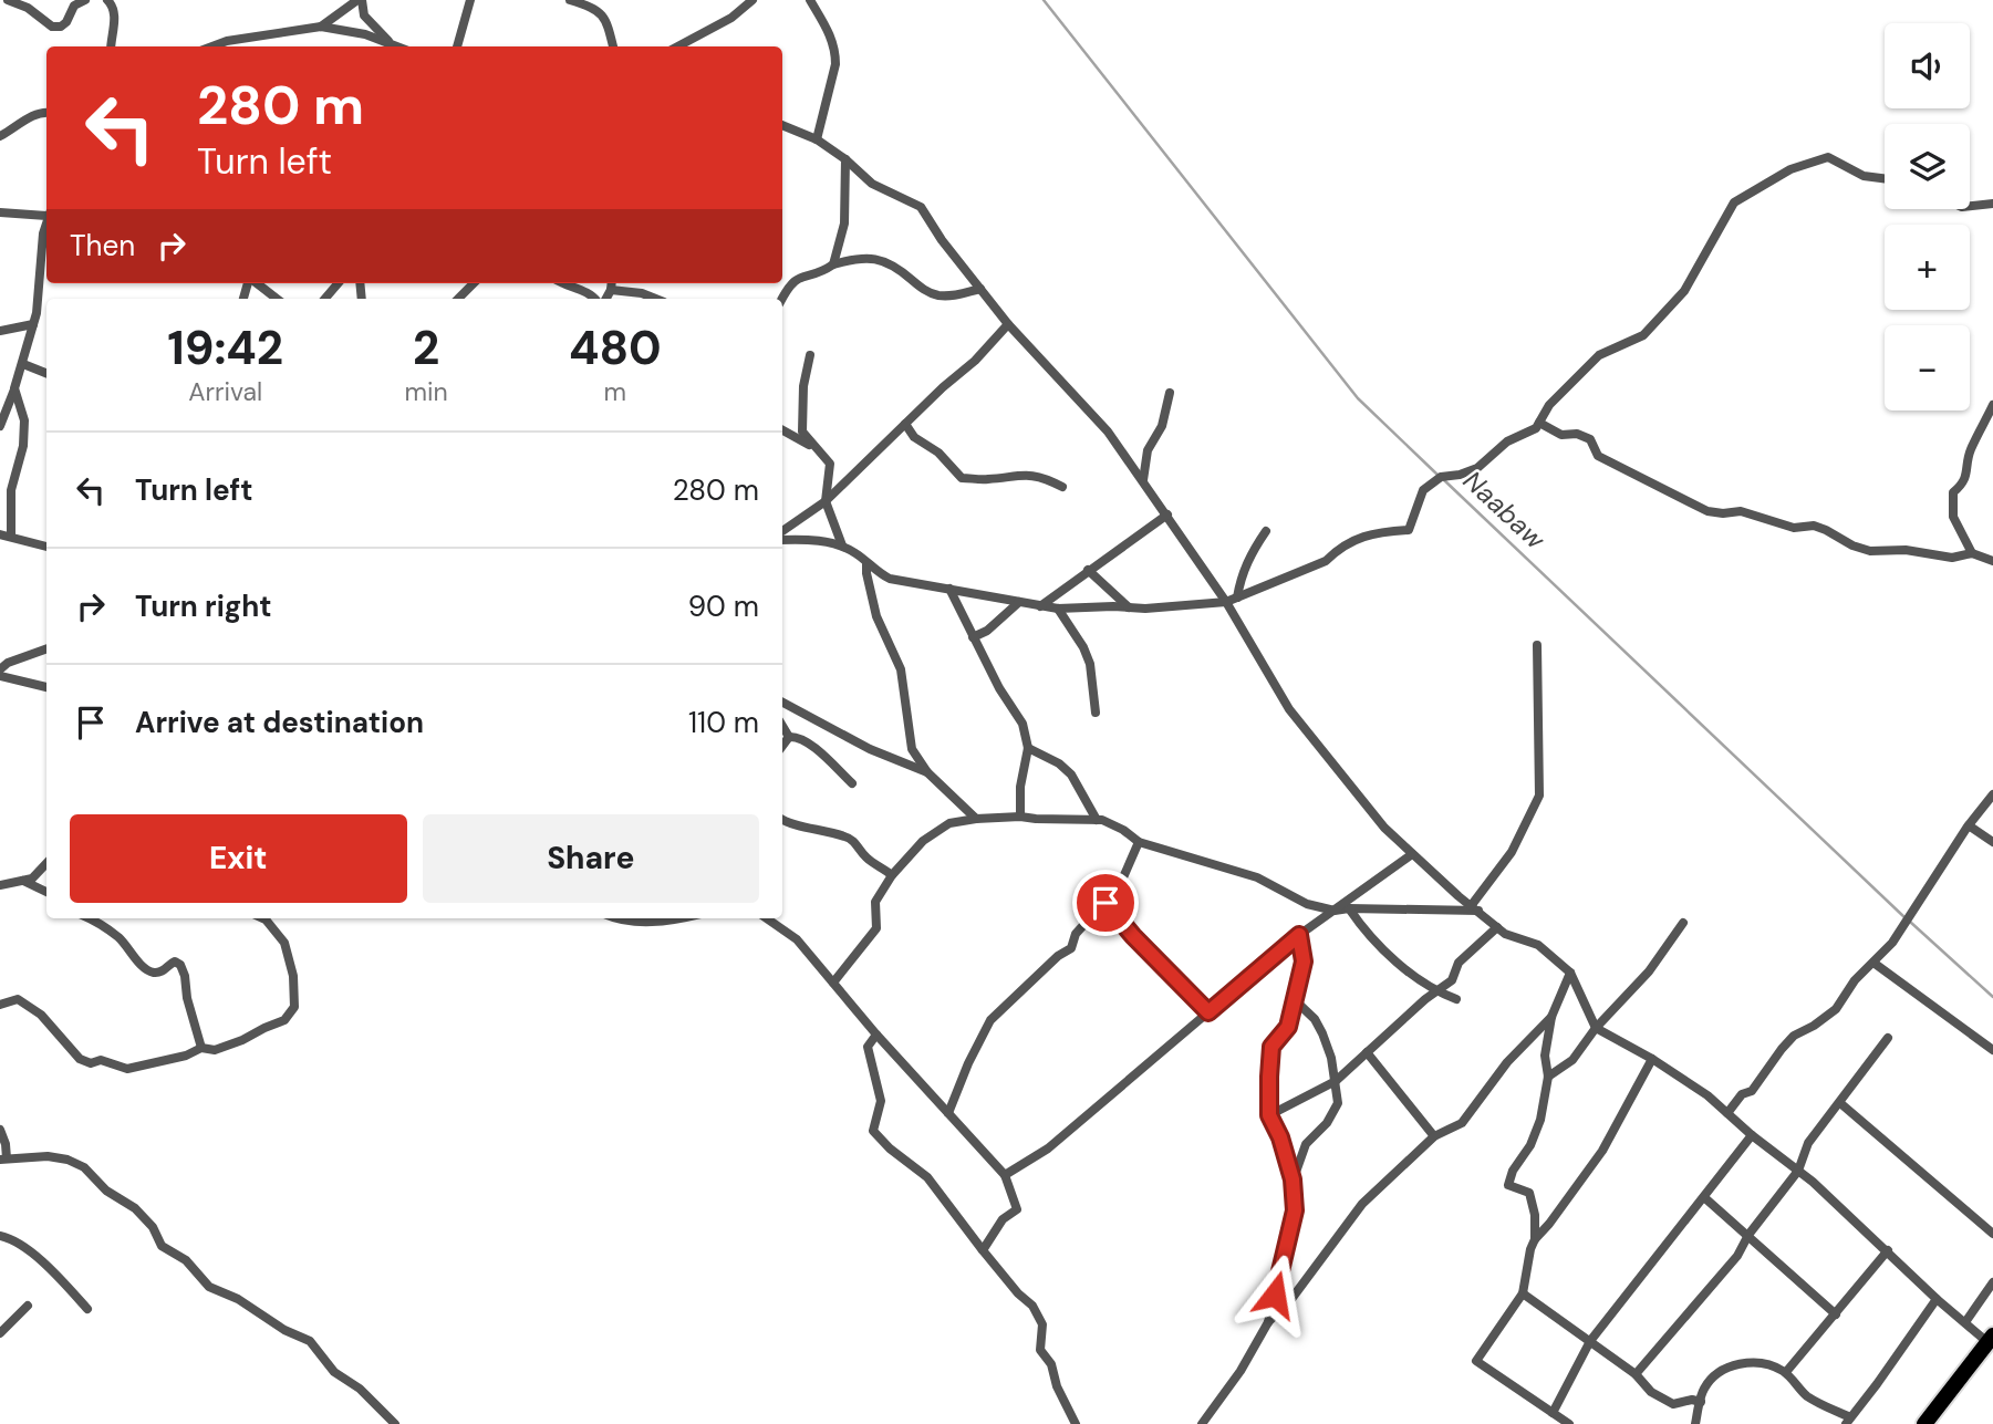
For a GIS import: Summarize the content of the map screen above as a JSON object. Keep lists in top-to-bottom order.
{
  "water": ["Naabaw"],
  "page": {
    "map_buttons": ["+", "−"],
    "turn": ["280 m", "Turn left"],
    "then": "Then",
    "eta": [
      "19:42",
      "Arrival",
      "2",
      "min",
      "480",
      "m"
    ],
    "list": [
      {
        "name": "Turn left",
        "value": "280 m"
      },
      {
        "name": "Turn right",
        "value": "90 m"
      },
      {
        "name": "Arrive at destination",
        "value": "110 m"
      }
    ],
    "buttons": ["Exit", "Share"]
  }
}
